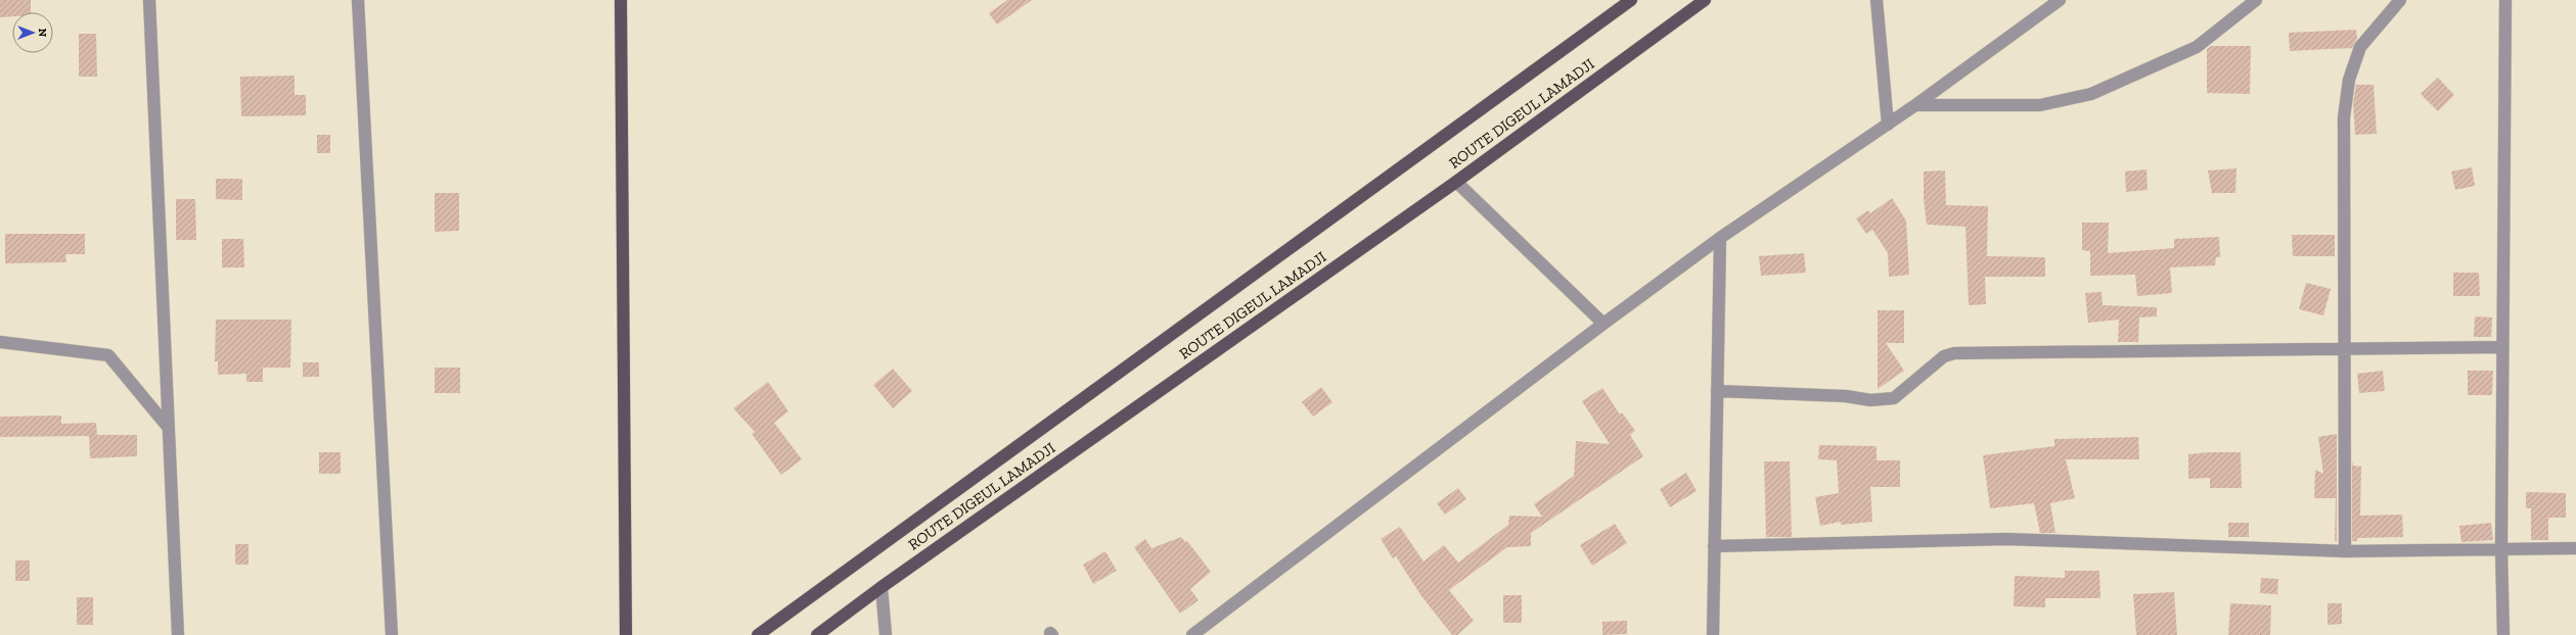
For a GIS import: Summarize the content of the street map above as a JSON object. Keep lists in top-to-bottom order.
{
  "streets": {
    "main road": ["ROUTE DIGEUL LAMADJI"]
  },
  "north": "right"
}
